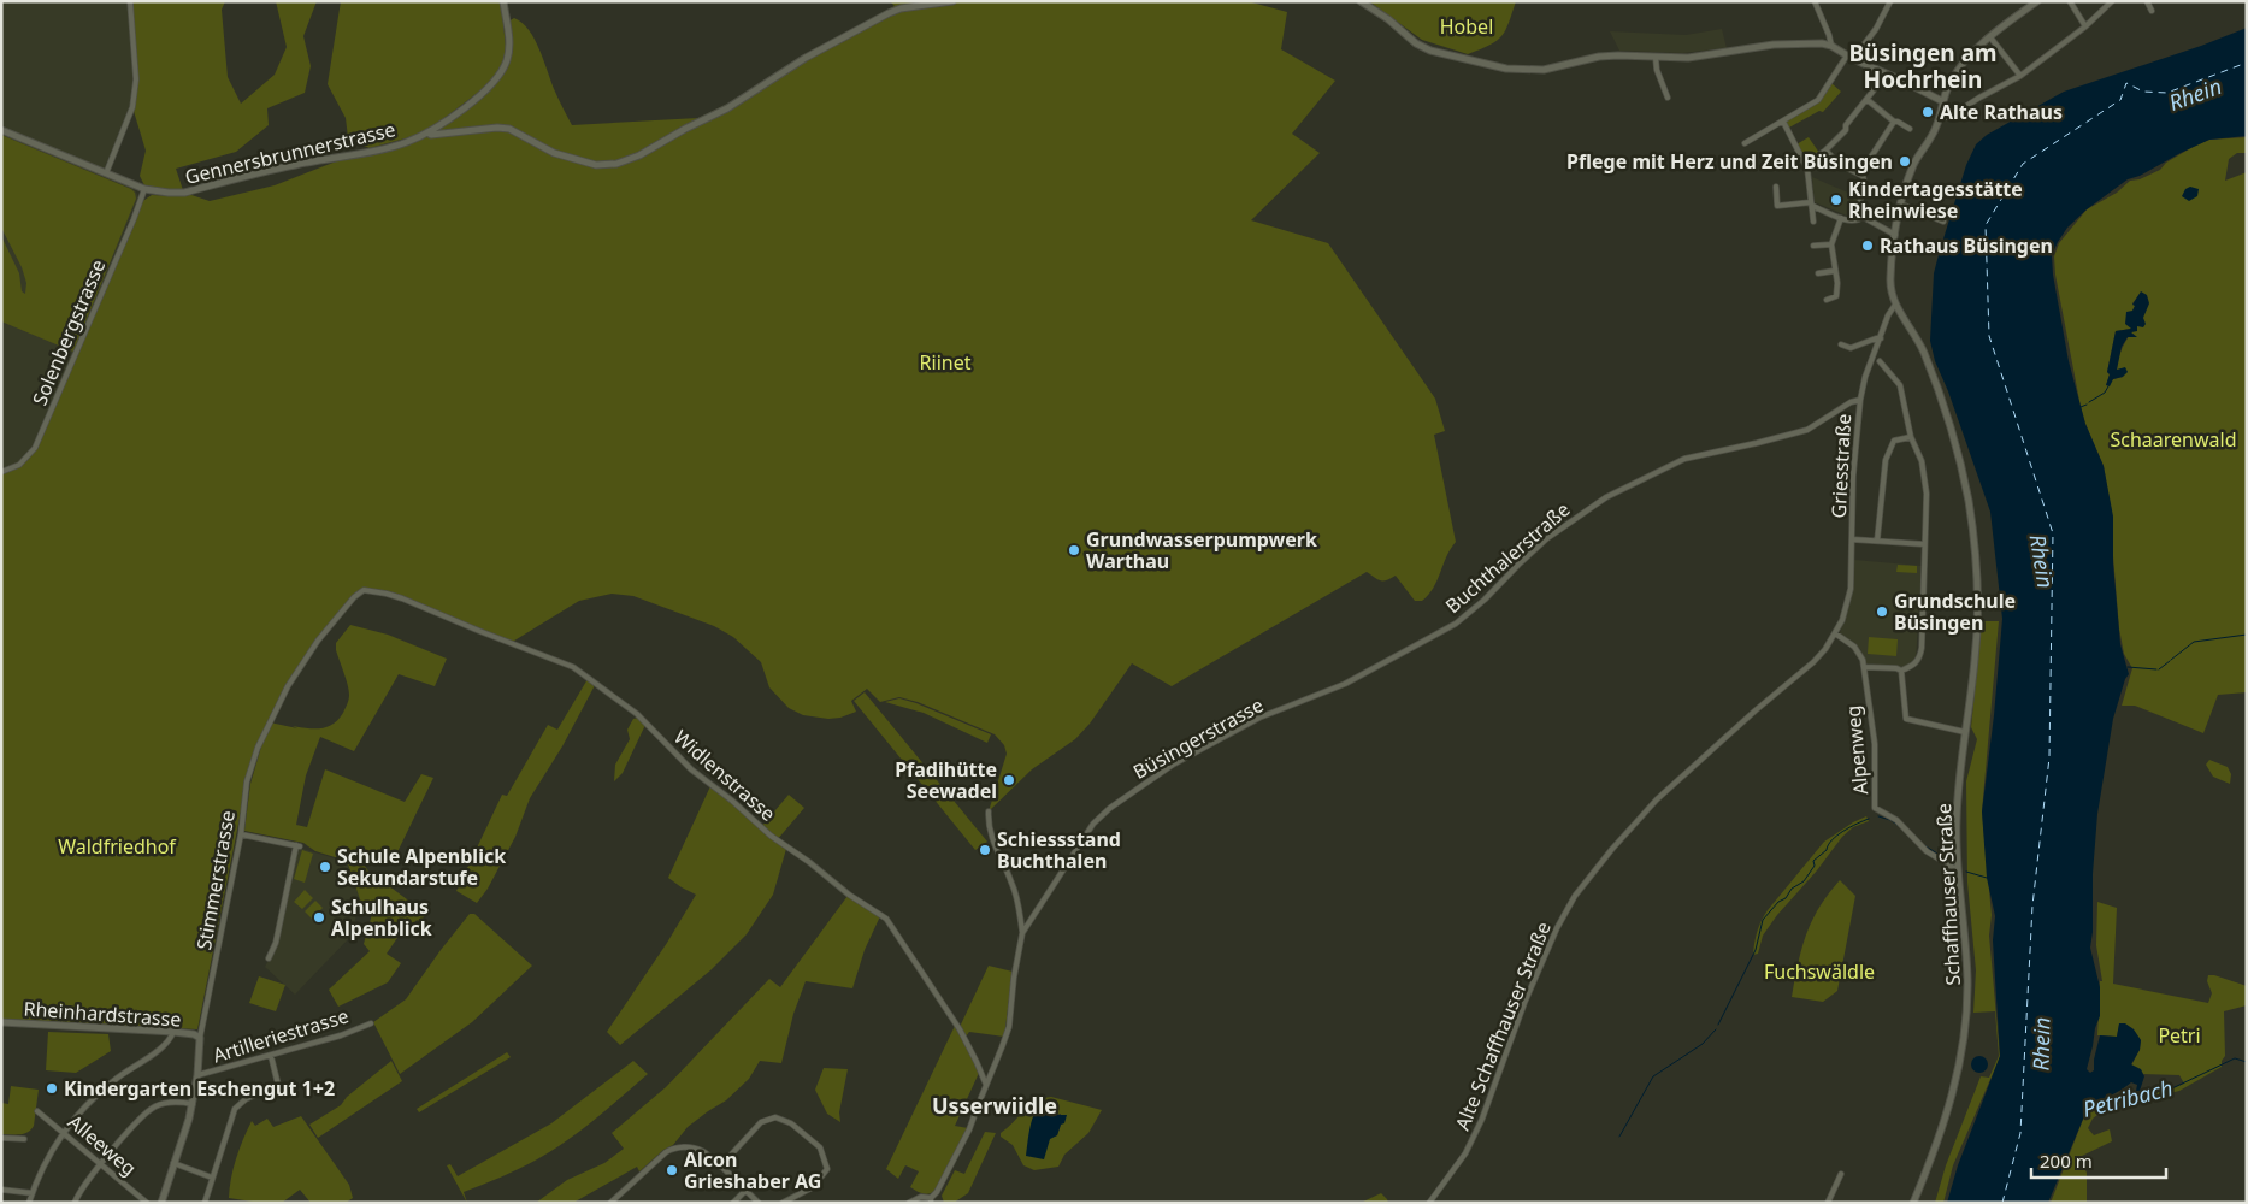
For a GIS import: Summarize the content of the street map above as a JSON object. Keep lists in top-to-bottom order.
{
  "streets": {
    "street": [
      "Gennersbrunnerstrasse",
      "Solenbergstrasse",
      "Griesstraße",
      "Buchthalerstraße",
      "Büsingerstrasse",
      "Alpenweg",
      "Widlenstrasse",
      "Stimmerstrasse",
      "Schaffhauser Straße",
      "Rheinhardstrasse",
      "Alte Schaffhauser Straße",
      "Artilleriestrasse",
      "Alleeweg"
    ]
  },
  "crossings": [
    ["Gennersbrunnerstrasse", "Solenbergstrasse"],
    ["Griesstraße", "Buchthalerstraße"],
    ["Griesstraße", "Alpenweg"],
    ["Griesstraße", "Schaffhauser Straße"],
    ["Griesstraße", "Alte Schaffhauser Straße"],
    ["Buchthalerstraße", "Büsingerstrasse"],
    ["Büsingerstrasse", "Widlenstrasse"],
    ["Alpenweg", "Schaffhauser Straße"],
    ["Alpenweg", "Alte Schaffhauser Straße"],
    ["Widlenstrasse", "Stimmerstrasse"],
    ["Stimmerstrasse", "Rheinhardstrasse"],
    ["Stimmerstrasse", "Artilleriestrasse"]
  ],
  "districts": ["Büsingen am Hochrhein", "Usserwiidle"],
  "water": ["Rhein", "Petribach"],
  "parks": [
    "Hobel",
    "Riinet",
    "Schaarenwald",
    "Waldfriedhof",
    "Fuchswäldle",
    "Petri"
  ],
  "places": [
    "Alte Rathaus",
    "Pflege mit Herz und Zeit Büsingen",
    "Kindertagesstätte Rheinwiese",
    "Rathaus Büsingen",
    "Grundwasserpumpwerk Warthau",
    "Grundschule Büsingen",
    "Pfadihütte Seewadel",
    "Schiessstand Buchthalen",
    "Schule Alpenblick Sekundarstufe",
    "Schulhaus Alpenblick",
    "Kindergarten Eschengut 1+2",
    "Alcon Grieshaber AG"
  ],
  "scale_bar": "200 m"
}
